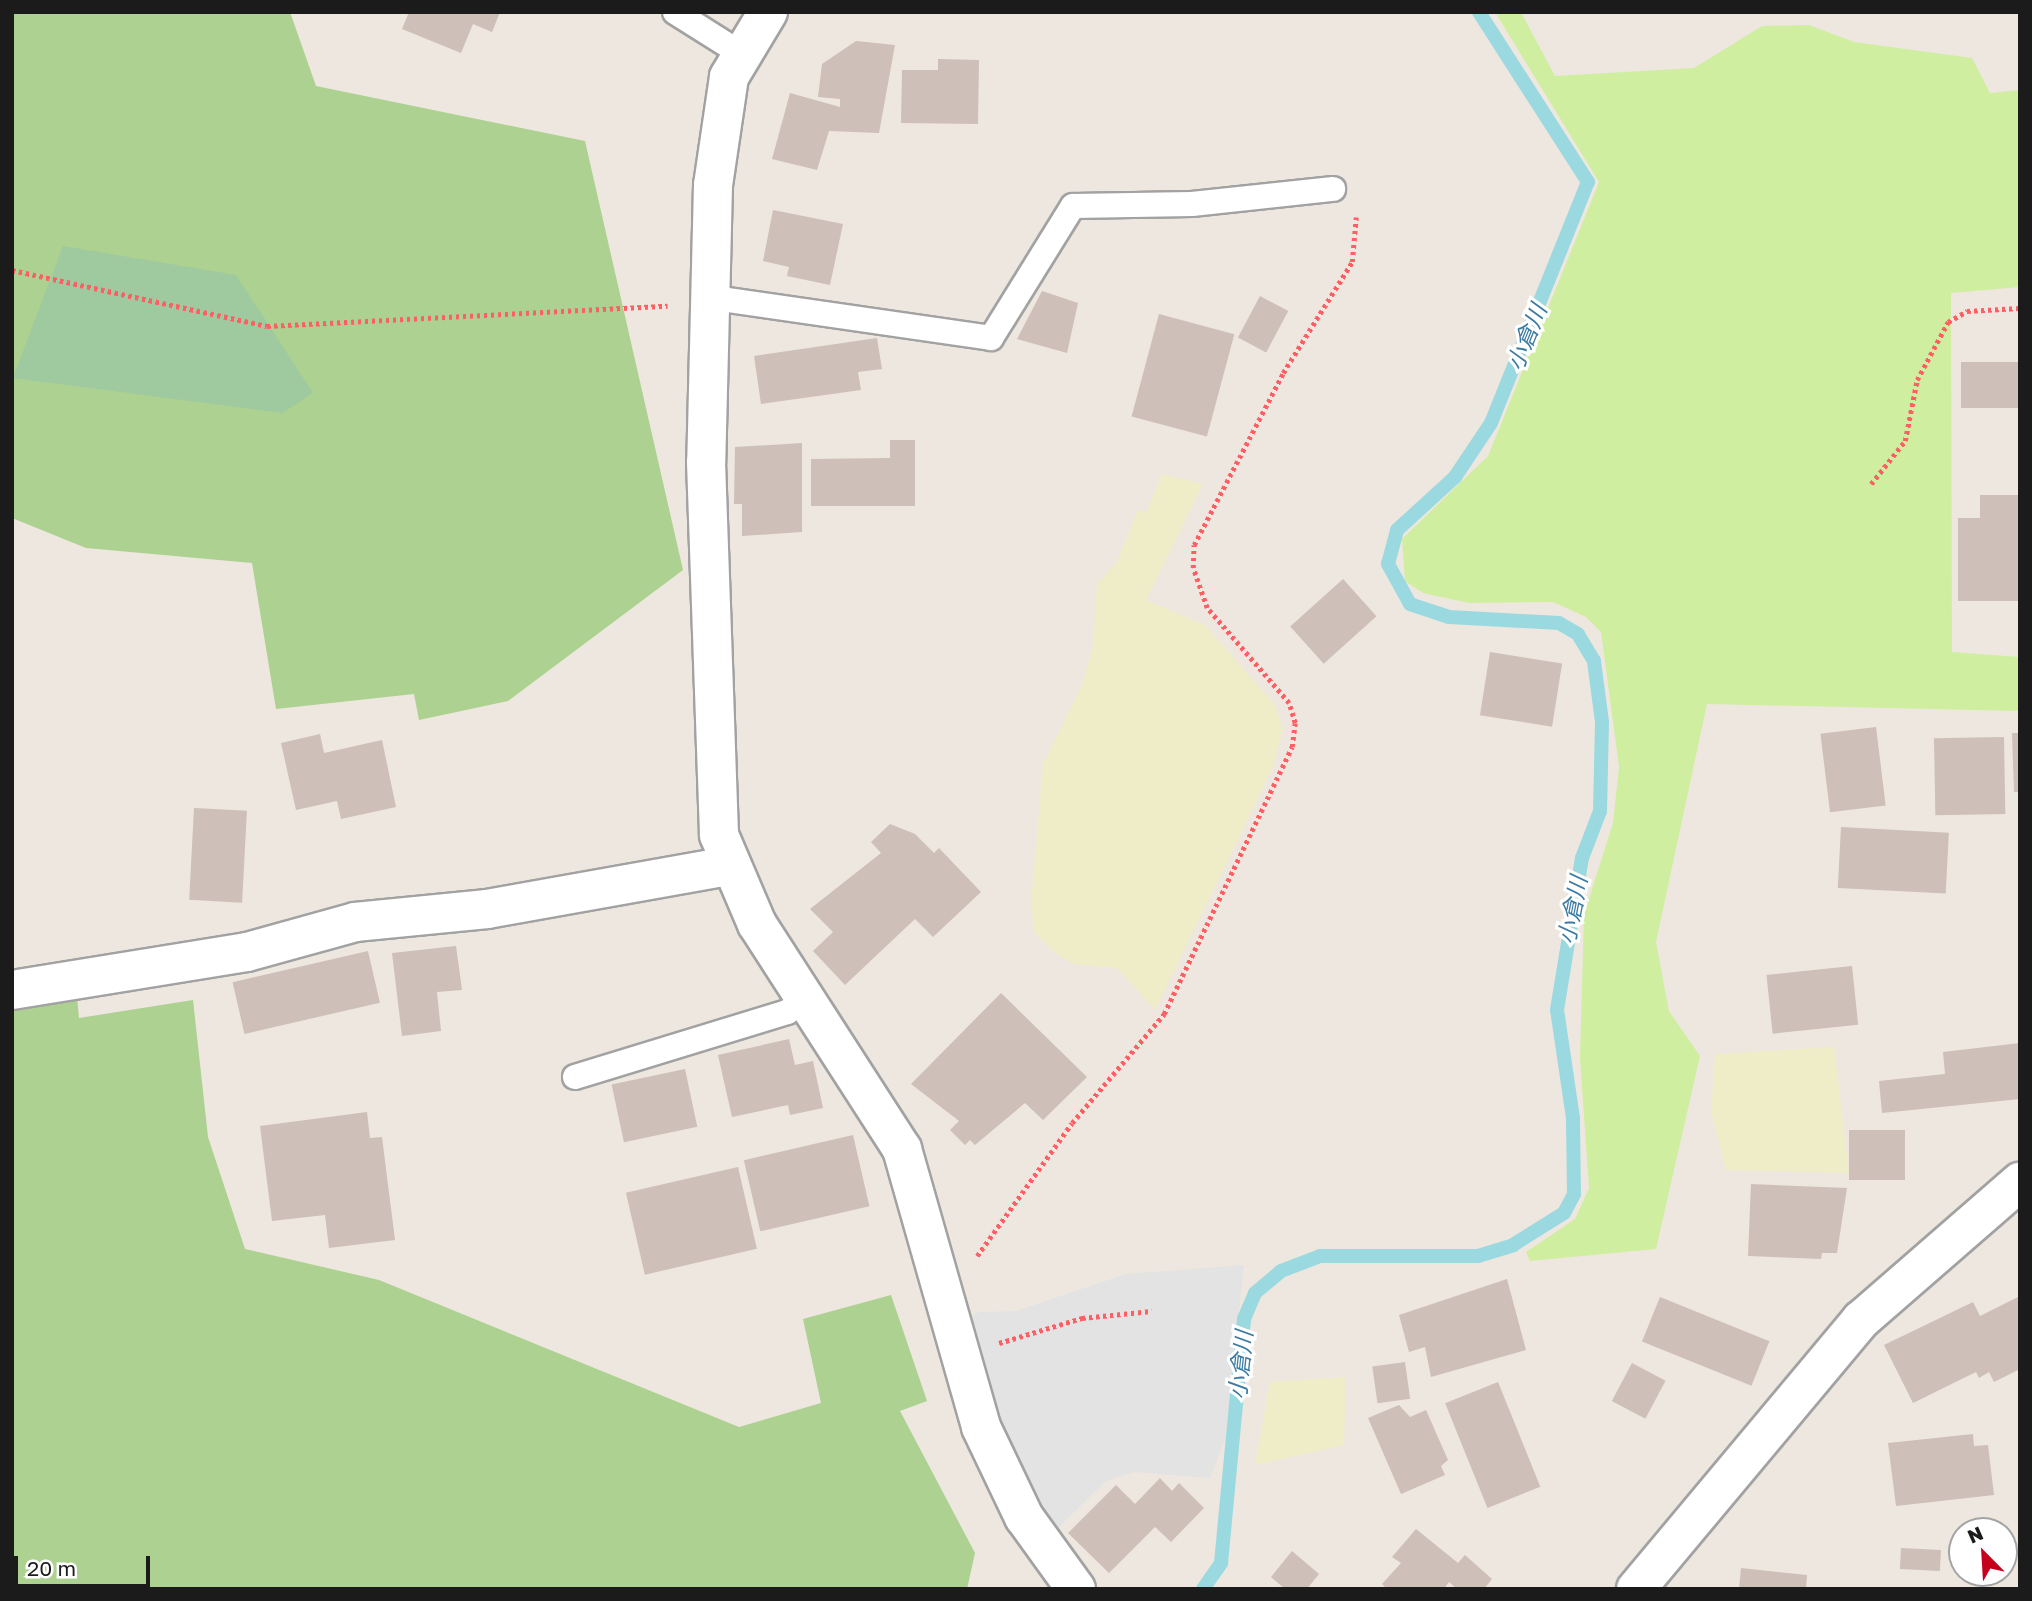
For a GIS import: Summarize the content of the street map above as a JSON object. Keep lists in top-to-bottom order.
{
  "water": ["小倉川"],
  "scale_bar": "20 m",
  "north": "top left"
}
